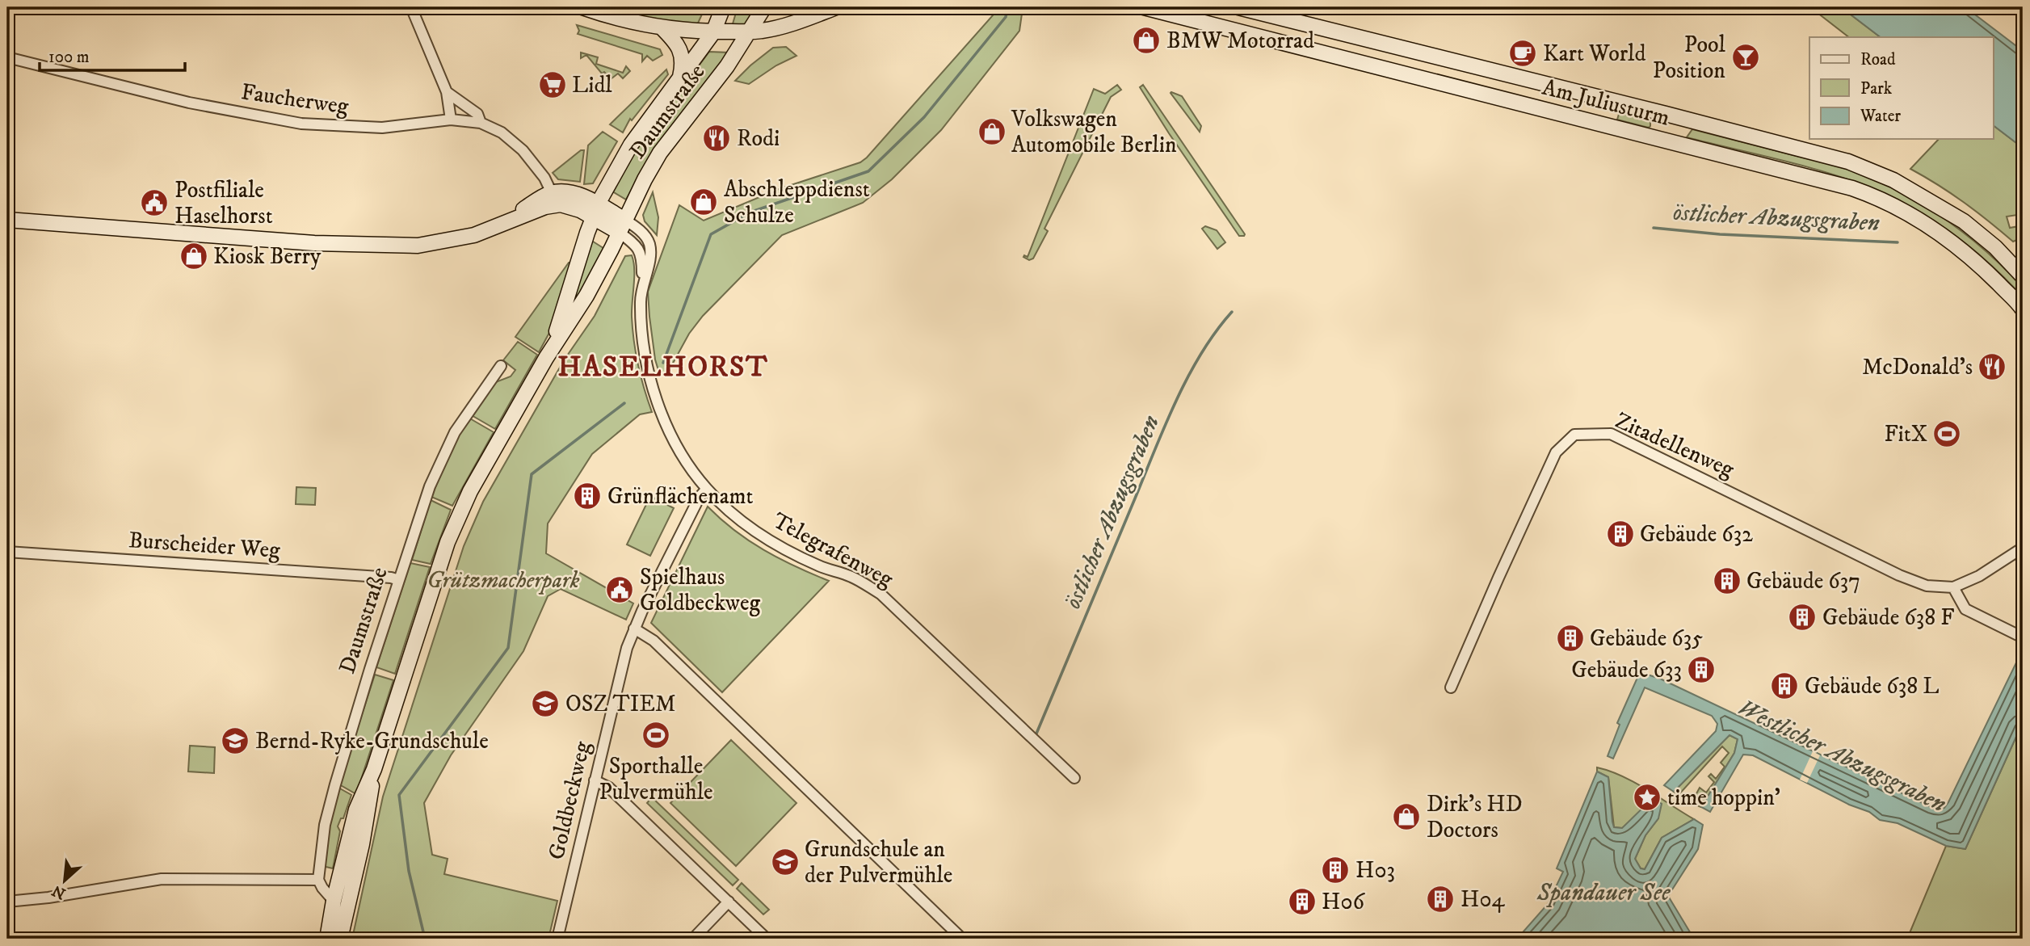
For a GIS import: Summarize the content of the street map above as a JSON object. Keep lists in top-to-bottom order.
{
  "streets": {
    "main road": ["Am Juliusturm", "Daumstraße"],
    "street": [
      "Faucherweg",
      "Zitadellenweg",
      "Burscheider Weg",
      "Telegrafenweg",
      "Goldbeckweg"
    ]
  },
  "crossings": [
    ["Daumstraße", "Burscheider Weg"],
    ["Daumstraße", "Telegrafenweg"],
    ["Telegrafenweg", "Goldbeckweg"]
  ],
  "districts": ["HASELHORST"],
  "water": ["östlicher Abzugsgraben", "Westlicher Abzugsgraben", "Spandauer See"],
  "parks": ["Grützmacherpark"],
  "places": {
    "shop": [
      "BMW Motorrad",
      "Volkswagen Automobile Berlin",
      "Abschleppdienst Schulze",
      "Kiosk Berry",
      "Dirk’s HD Doctors"
    ],
    "cafe": ["Kart World"],
    "bar": ["Pool Position"],
    "supermarket": ["Lidl"],
    "restaurant": ["Rodi", "McDonald's"],
    "public building": ["Postfiliale Haselhorst", "Spielhaus Goldbeckweg"],
    "sports": ["FitX", "Sporthalle Pulvermühle"],
    "building": [
      "Grünflächenamt",
      "Gebäude 632",
      "Gebäude 637",
      "Gebäude 638 F",
      "Gebäude 635",
      "Gebäude 633",
      "Gebäude 638 L",
      "H03",
      "H04",
      "H06"
    ],
    "school or university": ["OSZ TIEM", "Bernd-Ryke-Grundschule", "Grundschule an der Pulvermühle"],
    "place": ["time hoppin'"]
  },
  "legend": ["Road", "Park", "Water"],
  "scale_bar": "100 m",
  "north": "bottom left"
}
